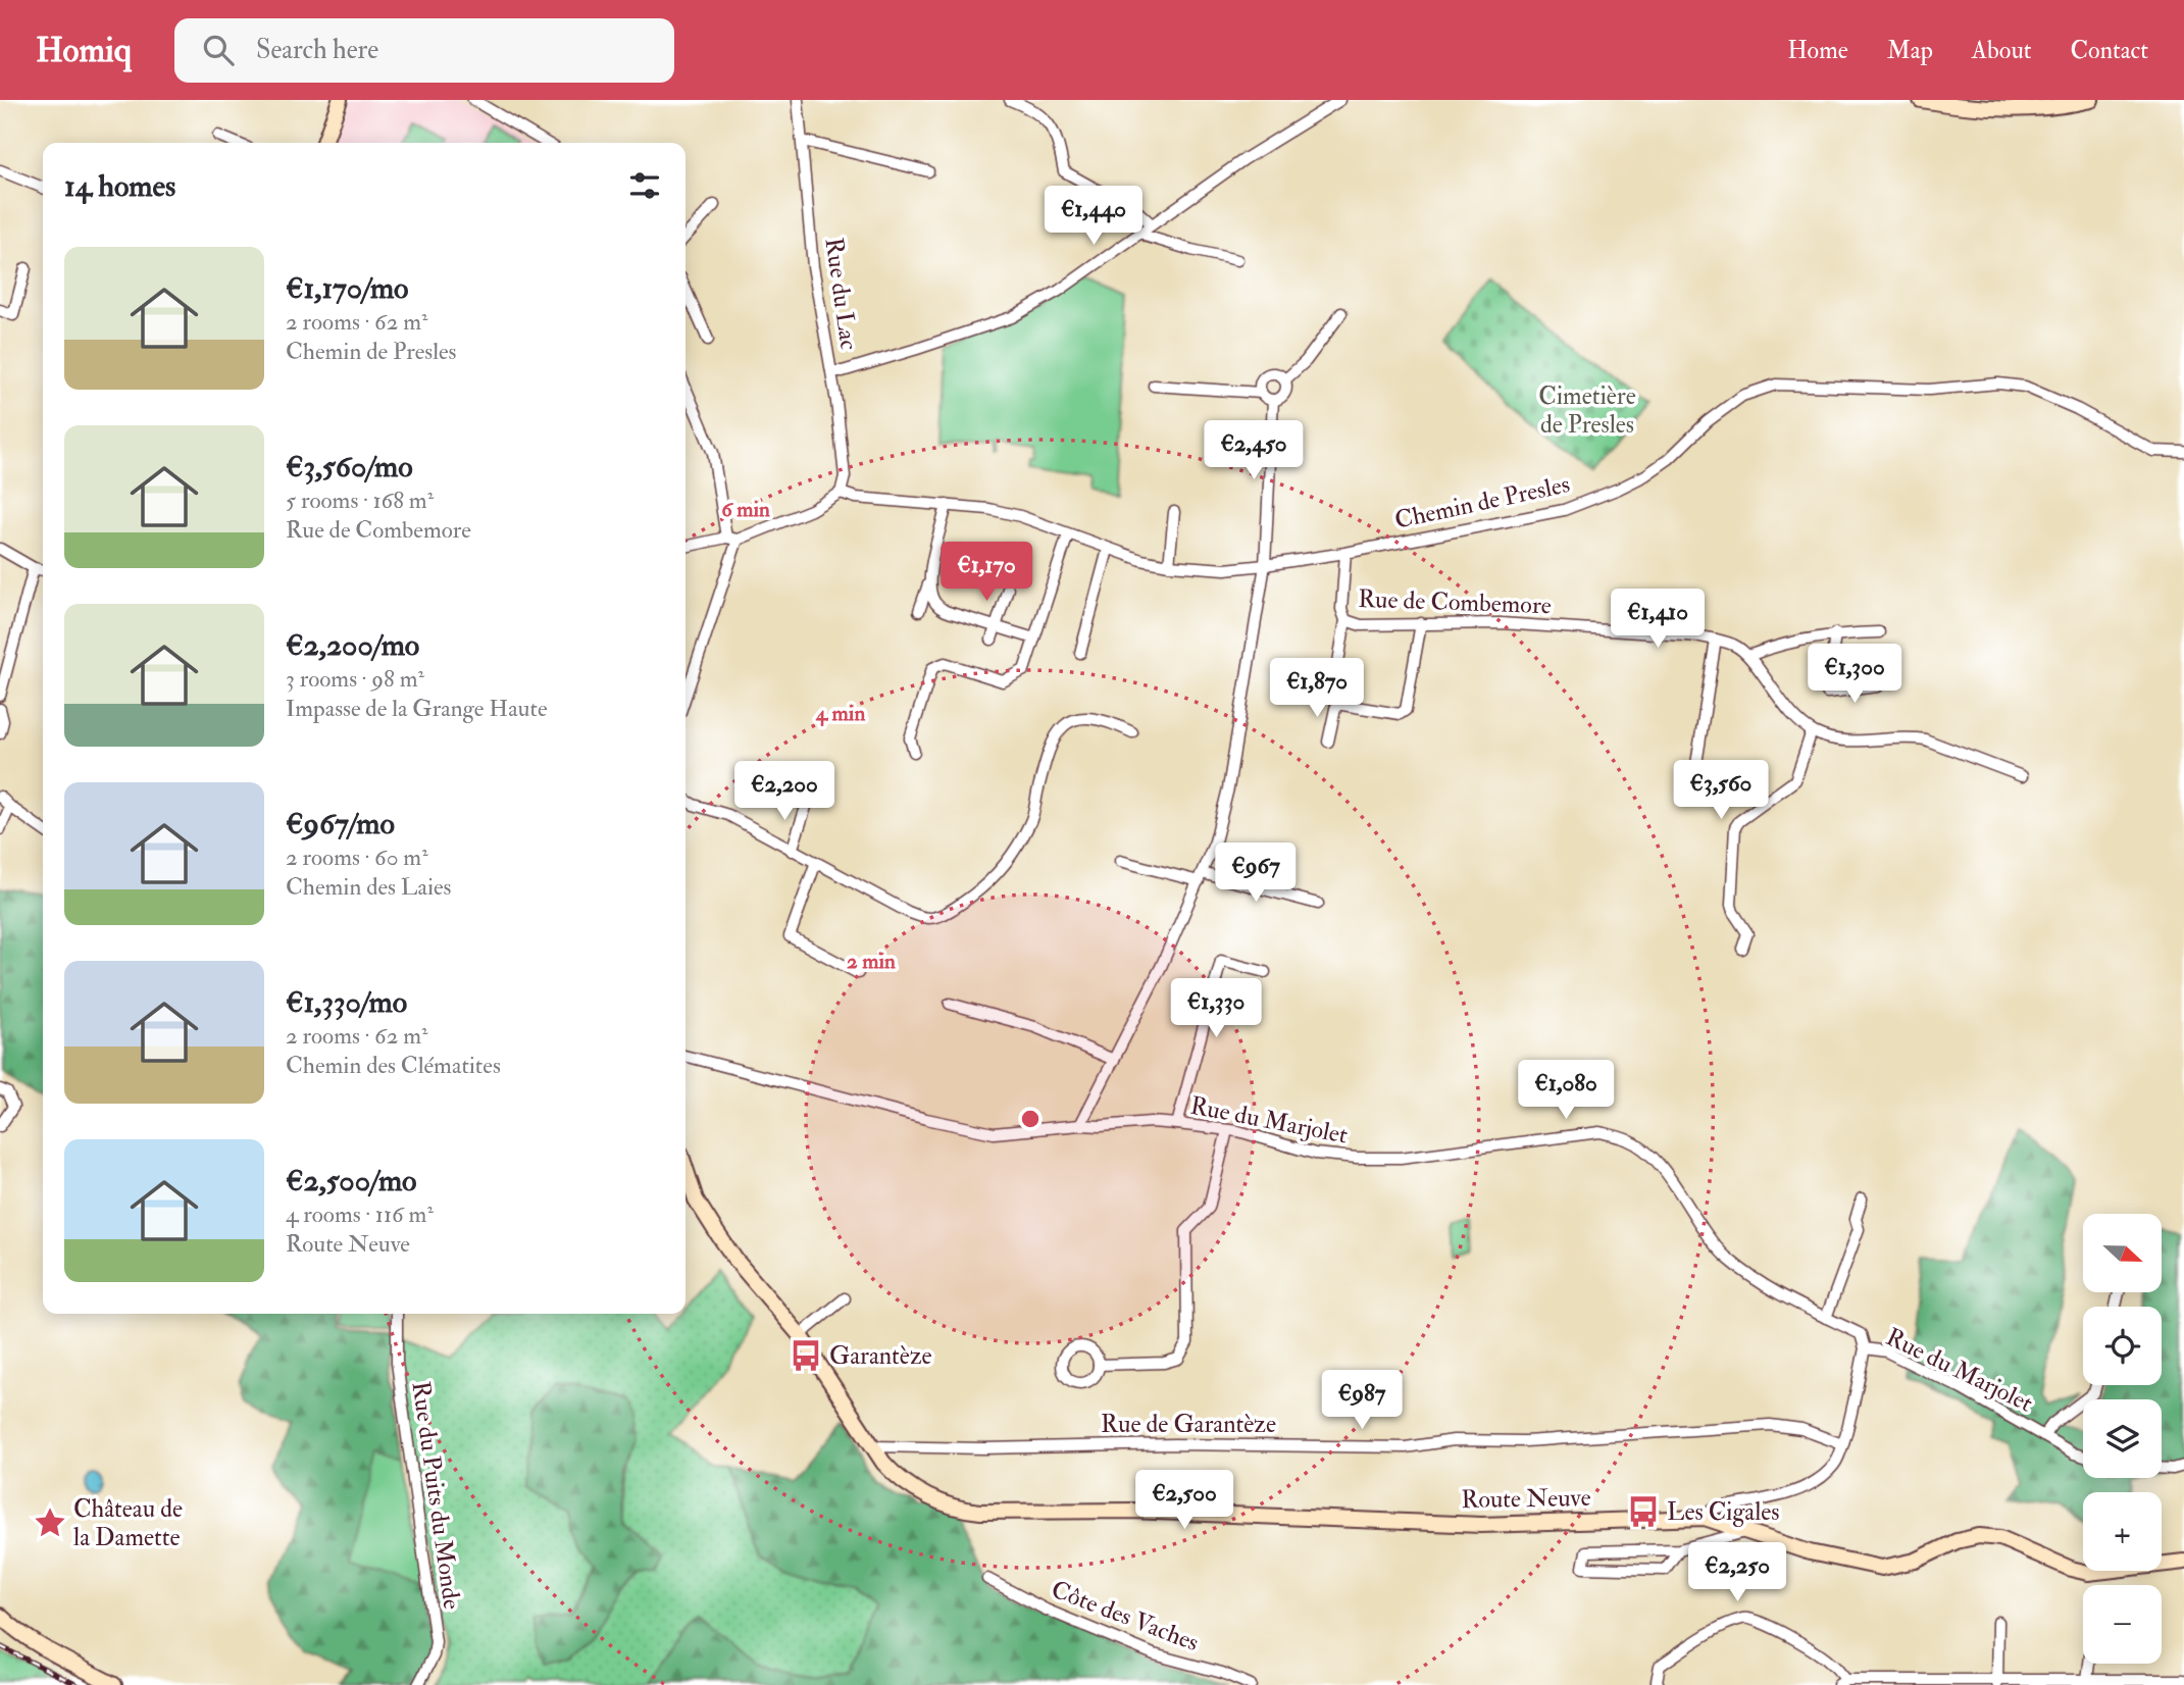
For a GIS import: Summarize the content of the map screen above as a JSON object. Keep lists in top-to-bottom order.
{
  "streets": {
    "street": [
      "Rue du Lac",
      "Chemin de Presles",
      "Rue de Combemore",
      "Rue du Marjolet",
      "Rue de Garantèze",
      "Rue du Puits du Monde",
      "Route Neuve",
      "Côte des Vaches"
    ]
  },
  "crossings": [
    ["Rue du Lac", "Chemin de Presles"],
    ["Chemin de Presles", "Rue de Combemore"],
    ["Rue de Garantèze", "Route Neuve"]
  ],
  "parks": ["Cimetière de Presles"],
  "places": {
    "bus stop": ["Garantèze", "Les Cigales"],
    "place": ["Château de la Damette"]
  },
  "north": "right",
  "page": {
    "header": "Homiq",
    "search": "Search here",
    "nav": [
      "Home",
      "Map",
      "About",
      "Contact"
    ],
    "heading": "14 homes",
    "price": [
      "€1,440",
      "€2,450",
      "€1,170",
      "€1,410",
      "€1,300",
      "€1,870",
      "€3,560",
      "€2,200",
      "€967",
      "€1,330",
      "€1,080",
      "€987",
      "€2,500",
      "€2,250"
    ],
    "list": [
      {
        "name": "€1,170/mo",
        "note": "2 rooms · 62 m² · Chemin de Presles"
      },
      {
        "name": "€3,560/mo",
        "note": "5 rooms · 168 m² · Rue de Combemore"
      },
      {
        "name": "€2,200/mo",
        "note": "3 rooms · 98 m² · Impasse de la Grange Haute"
      },
      {
        "name": "€967/mo",
        "note": "2 rooms · 60 m² · Chemin des Laies"
      },
      {
        "name": "€1,330/mo",
        "note": "2 rooms · 62 m² · Chemin des Clématites"
      },
      {
        "name": "€2,500/mo",
        "note": "4 rooms · 116 m² · Route Neuve"
      }
    ],
    "map_buttons": ["+", "−"]
  },
  "rings": ["6 min", "4 min", "2 min"]
}
